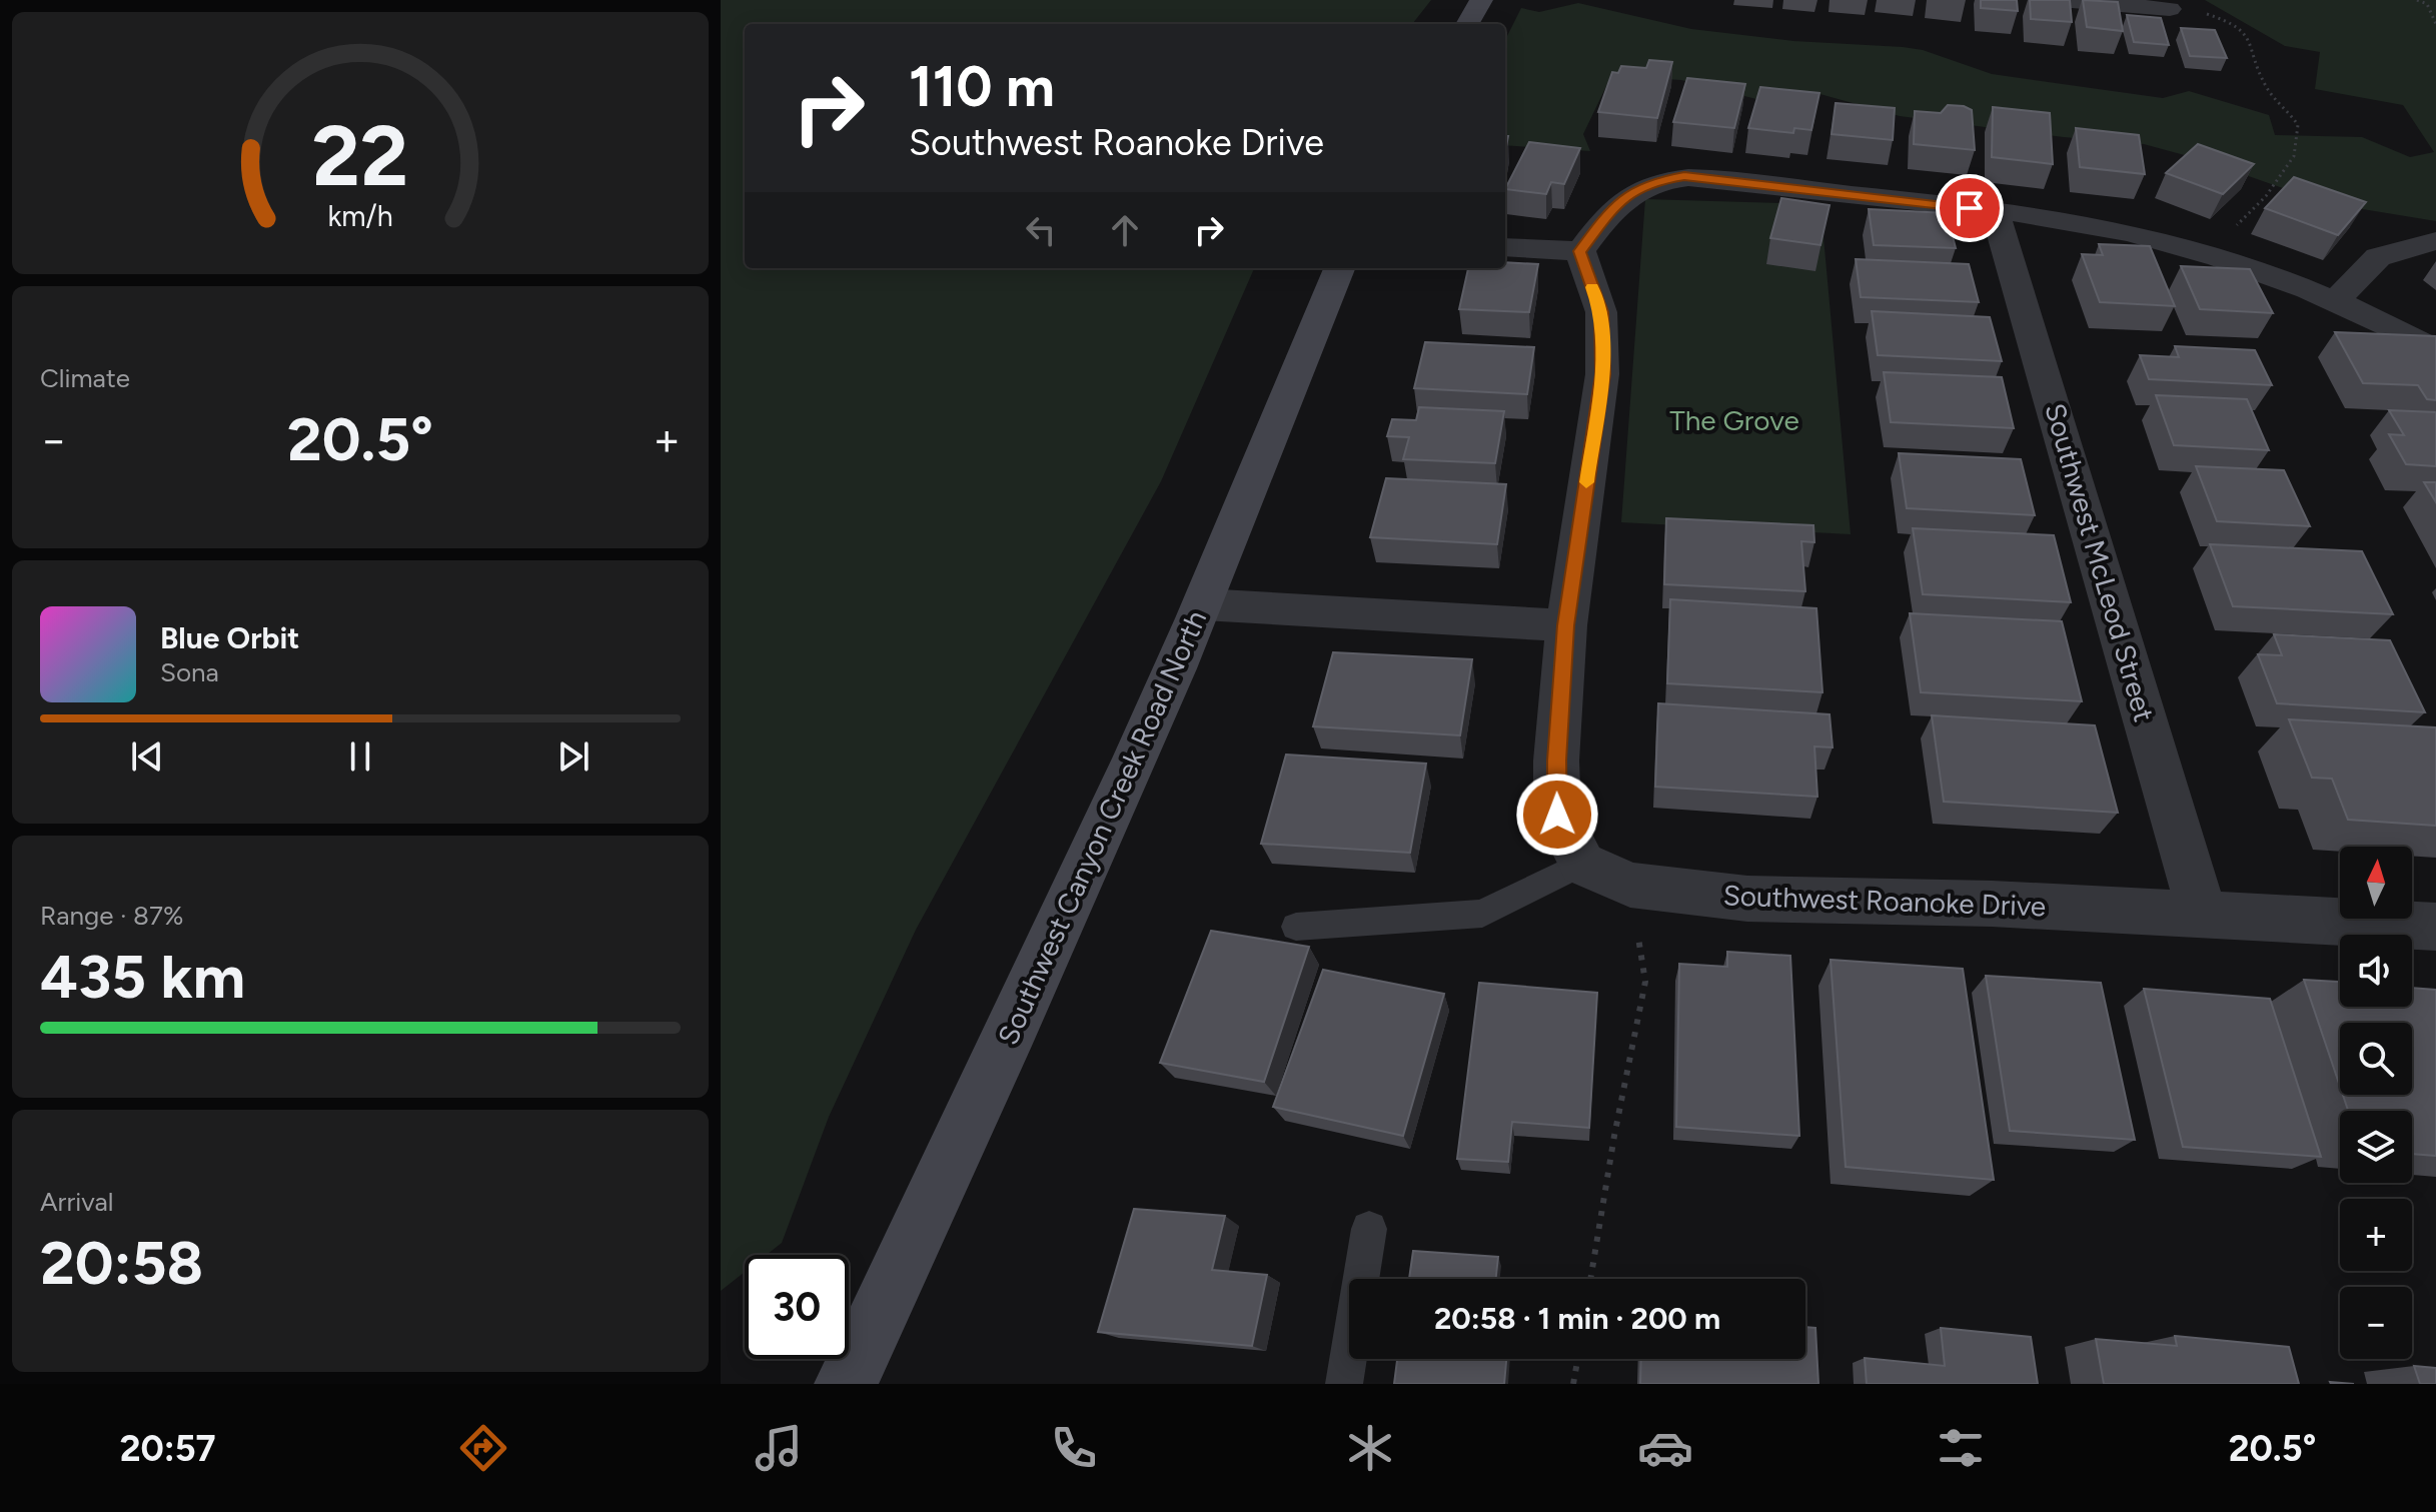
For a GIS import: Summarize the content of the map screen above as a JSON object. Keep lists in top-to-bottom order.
{
  "streets": {
    "main road": ["Southwest Canyon Creek Road North"],
    "street": ["Southwest McLeod Street", "Southwest Roanoke Drive"]
  },
  "crossings": [
    ["Southwest McLeod Street", "Southwest Roanoke Drive"]
  ],
  "parks": ["The Grove"],
  "north": "top",
  "page": {
    "turn": ["110 m", "Southwest Roanoke Drive"],
    "tile": [
      "Climate",
      ["Range · 87%", "435 km"],
      ["Arrival", "20:58"]
    ],
    "heat": ["−", "20.5°", "+"],
    "song": ["Blue Orbit", "Sona"],
    "map_buttons": ["+", "−"],
    "limit": "30",
    "trip": "20:58 · 1 min · 200 m",
    "tabs": ["20:57", "20.5°"],
    "gauge": ["22", "km/h"]
  }
}
